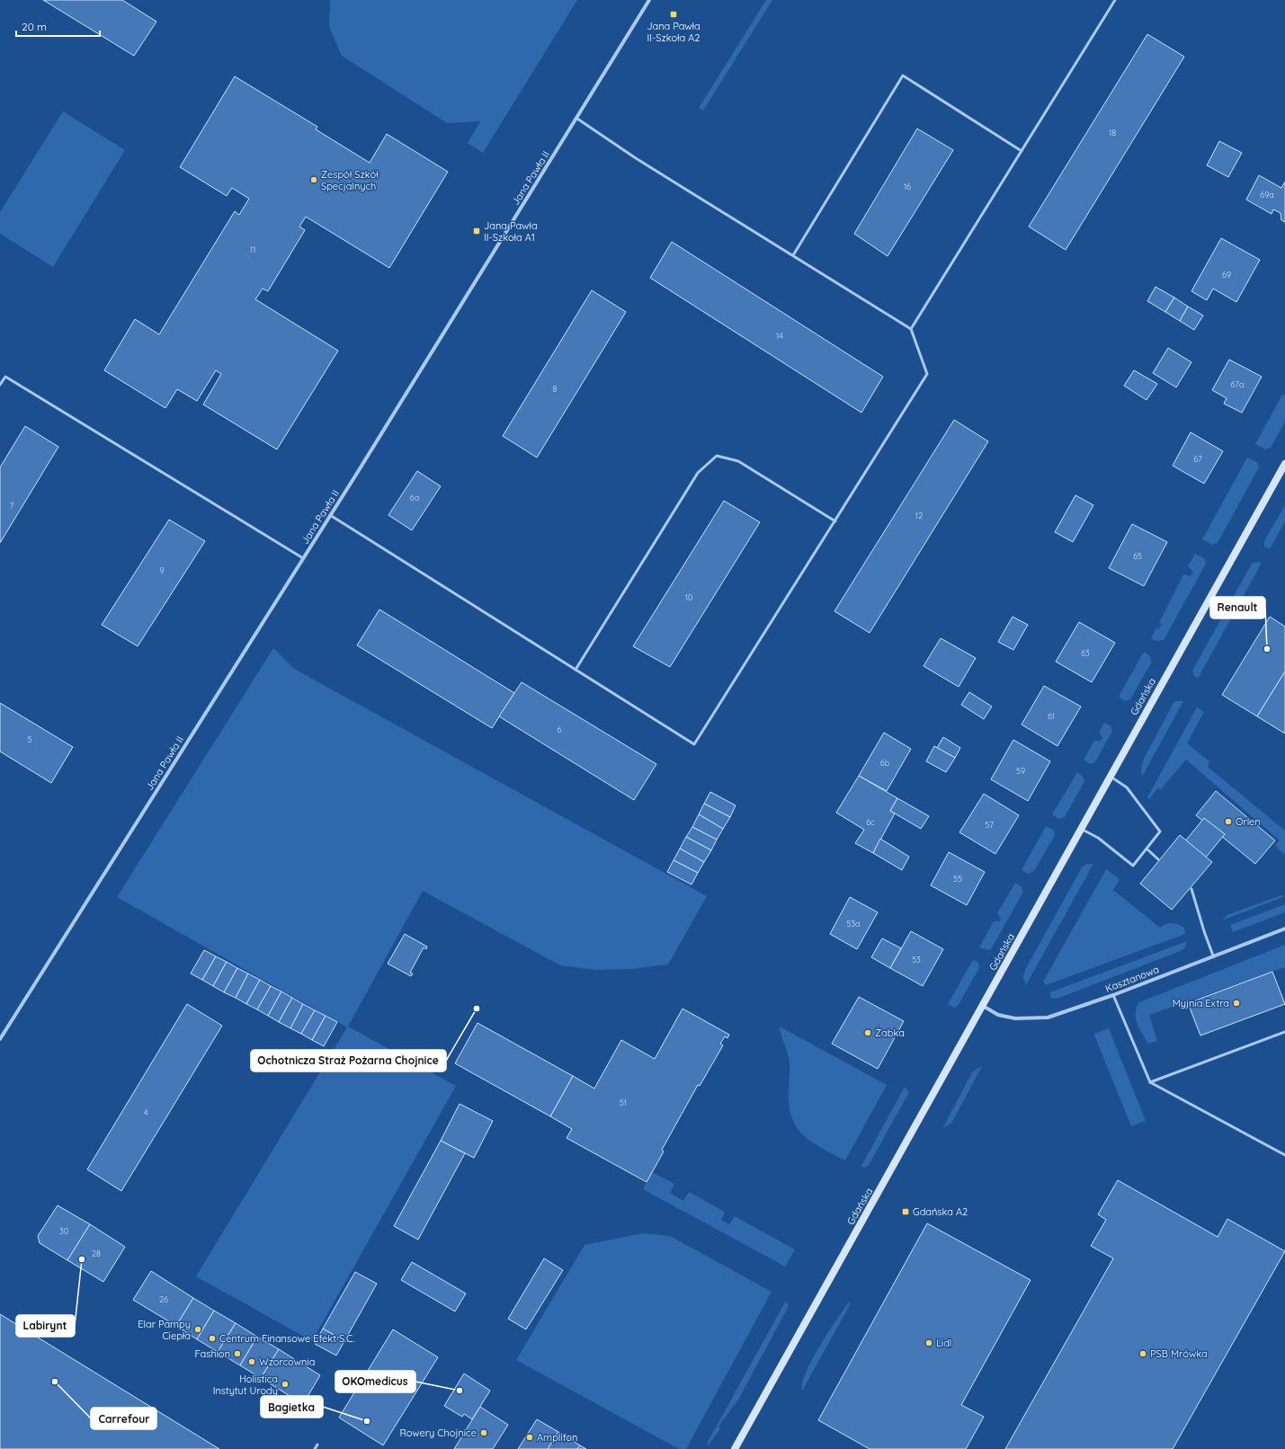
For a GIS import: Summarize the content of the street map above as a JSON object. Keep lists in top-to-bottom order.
{
  "streets": {
    "main road": ["Gdańska"],
    "street": ["Jana Pawła II", "Kasztanowa"]
  },
  "crossings": [
    ["Gdańska", "Kasztanowa"]
  ],
  "places": {
    "transit": ["Jana Pawła II-Szkoła A2", "Jana Pawła II-Szkoła A1", "Gdańska A2"],
    "other": [
      "Zespół Szkół Specjalnych",
      "Renault",
      "Orlen",
      "Myjnia Extra",
      "Ochotnicza Straż Pożarna Chojnice",
      "Żabka",
      "Labirynt",
      "Elar Pampy Ciepła",
      "Centrum Finansowe Efekt S.C.",
      "Lidl",
      "Fashion",
      "PSB Mrówka",
      "Wzorcownia",
      "Carrefour",
      "Holistica Instytut Urody",
      "OKOmedicus",
      "Bagietka",
      "Rowery Chojnice",
      "Amplifon"
    ]
  },
  "house_numbers": [
    "18",
    "16",
    "69a",
    "11",
    "69",
    "14",
    "67a",
    "8",
    "67",
    "6a",
    "7",
    "12",
    "65",
    "9",
    "10",
    "63",
    "61",
    "6",
    "5",
    "6b",
    "59",
    "6c",
    "57",
    "55",
    "53a",
    "53",
    "51",
    "4",
    "30",
    "28",
    "26"
  ],
  "scale_bar": "20 m"
}
